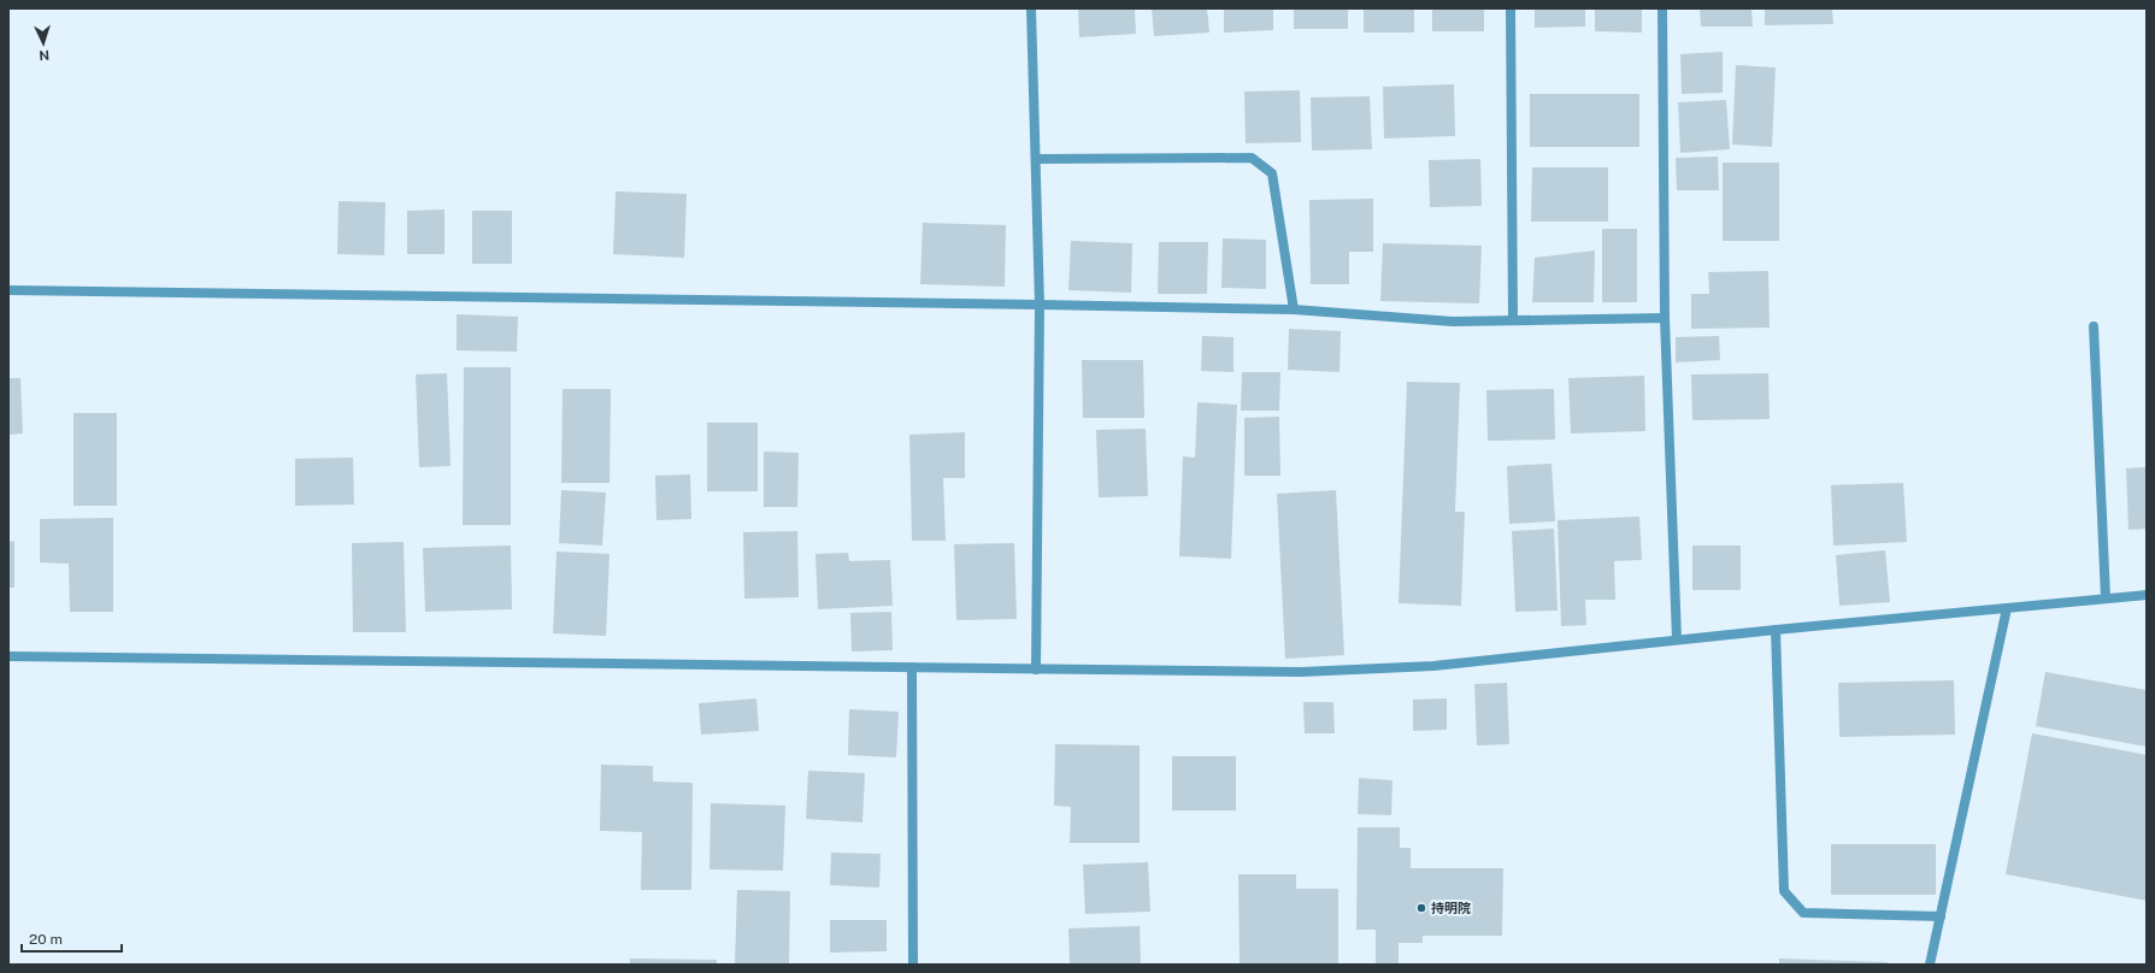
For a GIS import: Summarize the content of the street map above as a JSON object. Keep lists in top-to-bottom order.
{
  "places": ["持明院"],
  "scale_bar": "20 m",
  "north": "bottom"
}
